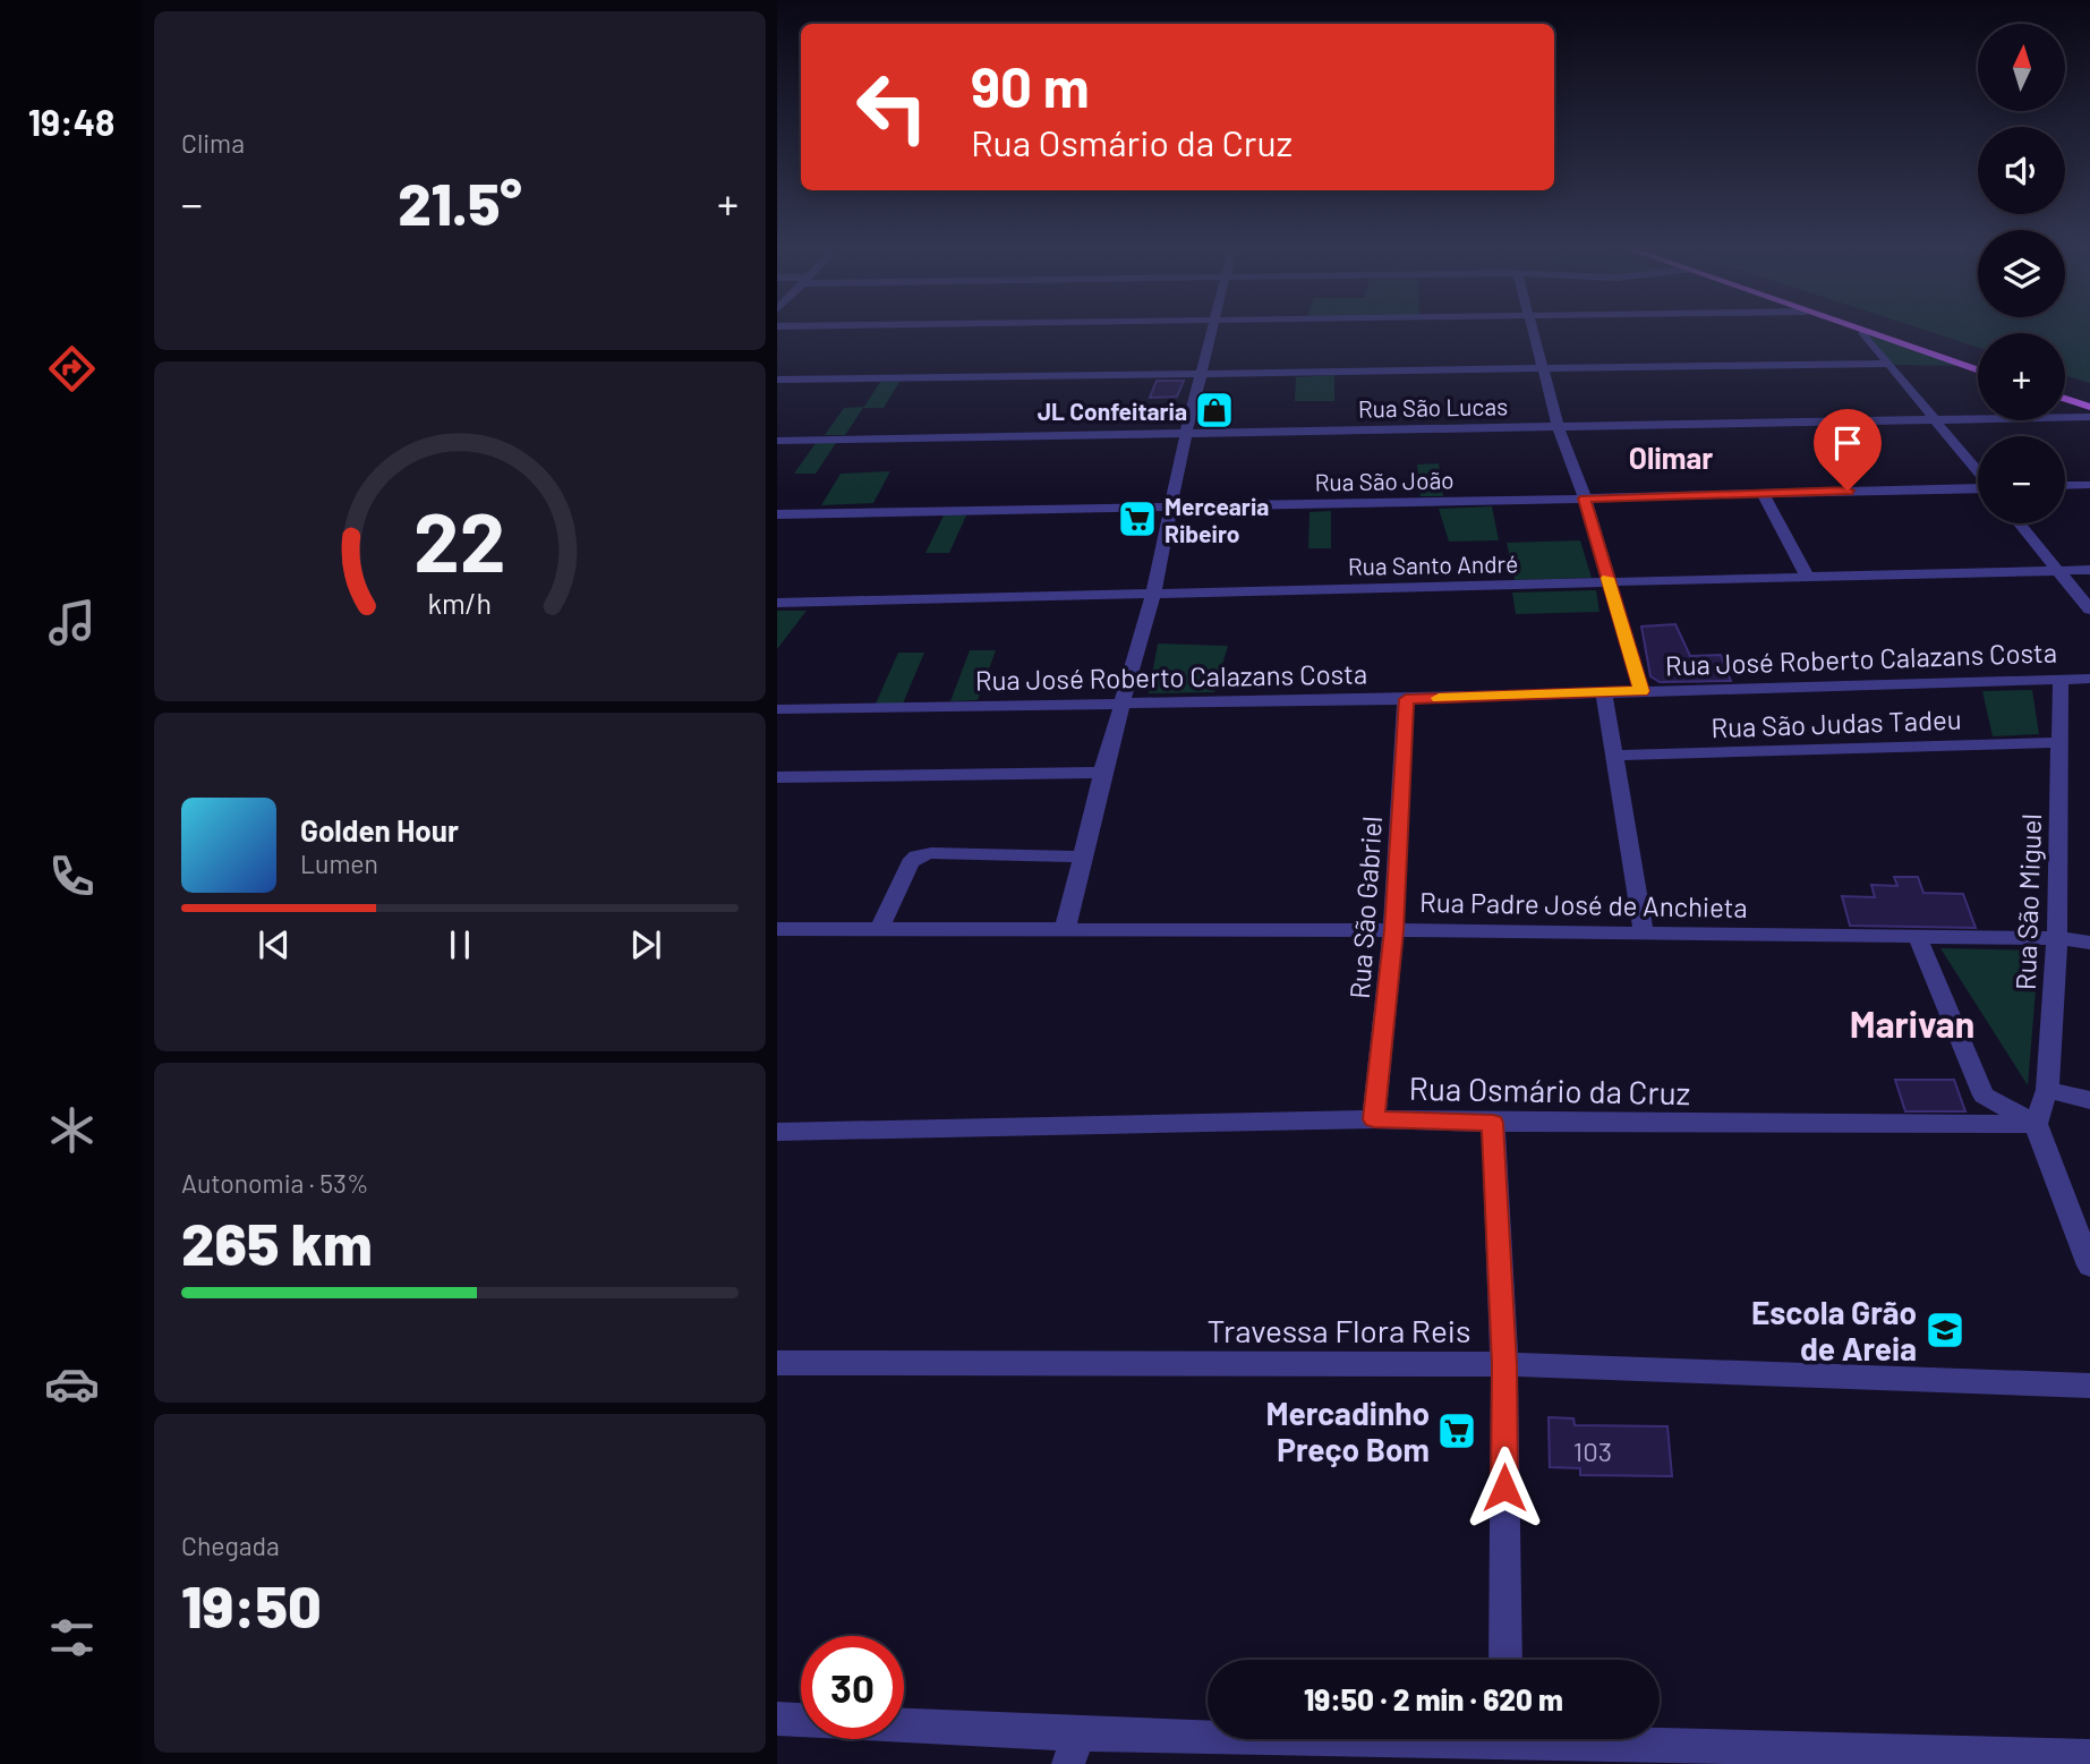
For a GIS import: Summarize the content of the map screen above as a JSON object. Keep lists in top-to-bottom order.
{
  "streets": {
    "street": [
      "Rua São Lucas",
      "Rua São João",
      "Rua Santo André",
      "Rua José Roberto Calazans Costa",
      "Rua São Judas Tadeu",
      "Rua São Miguel",
      "Rua Padre José de Anchieta",
      "Rua São Gabriel",
      "Rua Osmário da Cruz",
      "Travessa Flora Reis"
    ]
  },
  "crossings": [
    ["Rua José Roberto Calazans Costa", "Rua São Miguel"],
    ["Rua José Roberto Calazans Costa", "Rua São Gabriel"],
    ["Rua São Judas Tadeu", "Rua São Miguel"],
    ["Rua São Miguel", "Rua Padre José de Anchieta"],
    ["Rua São Miguel", "Rua Osmário da Cruz"],
    ["Rua Padre José de Anchieta", "Rua São Gabriel"],
    ["Rua São Gabriel", "Rua Osmário da Cruz"]
  ],
  "districts": ["Olimar", "Marivan"],
  "places": {
    "shop": ["JL Confeitaria"],
    "supermarket": ["Mercearia Ribeiro", "Mercadinho Preço Bom"],
    "school or university": ["Escola Grão de Areia"]
  },
  "house_numbers": ["103"],
  "north": "top",
  "page": {
    "tabs": "19:48",
    "tile": [
      "Clima",
      ["Autonomia · 53%", "265 km"],
      ["Chegada", "19:50"]
    ],
    "map_buttons": ["+", "−"],
    "turn": ["90 m", "Rua Osmário da Cruz"],
    "heat": ["−", "21.5°", "+"],
    "song": ["Golden Hour", "Lumen"],
    "limit": "30",
    "trip": "19:50 · 2 min · 620 m",
    "gauge": ["22", "km/h"]
  }
}
